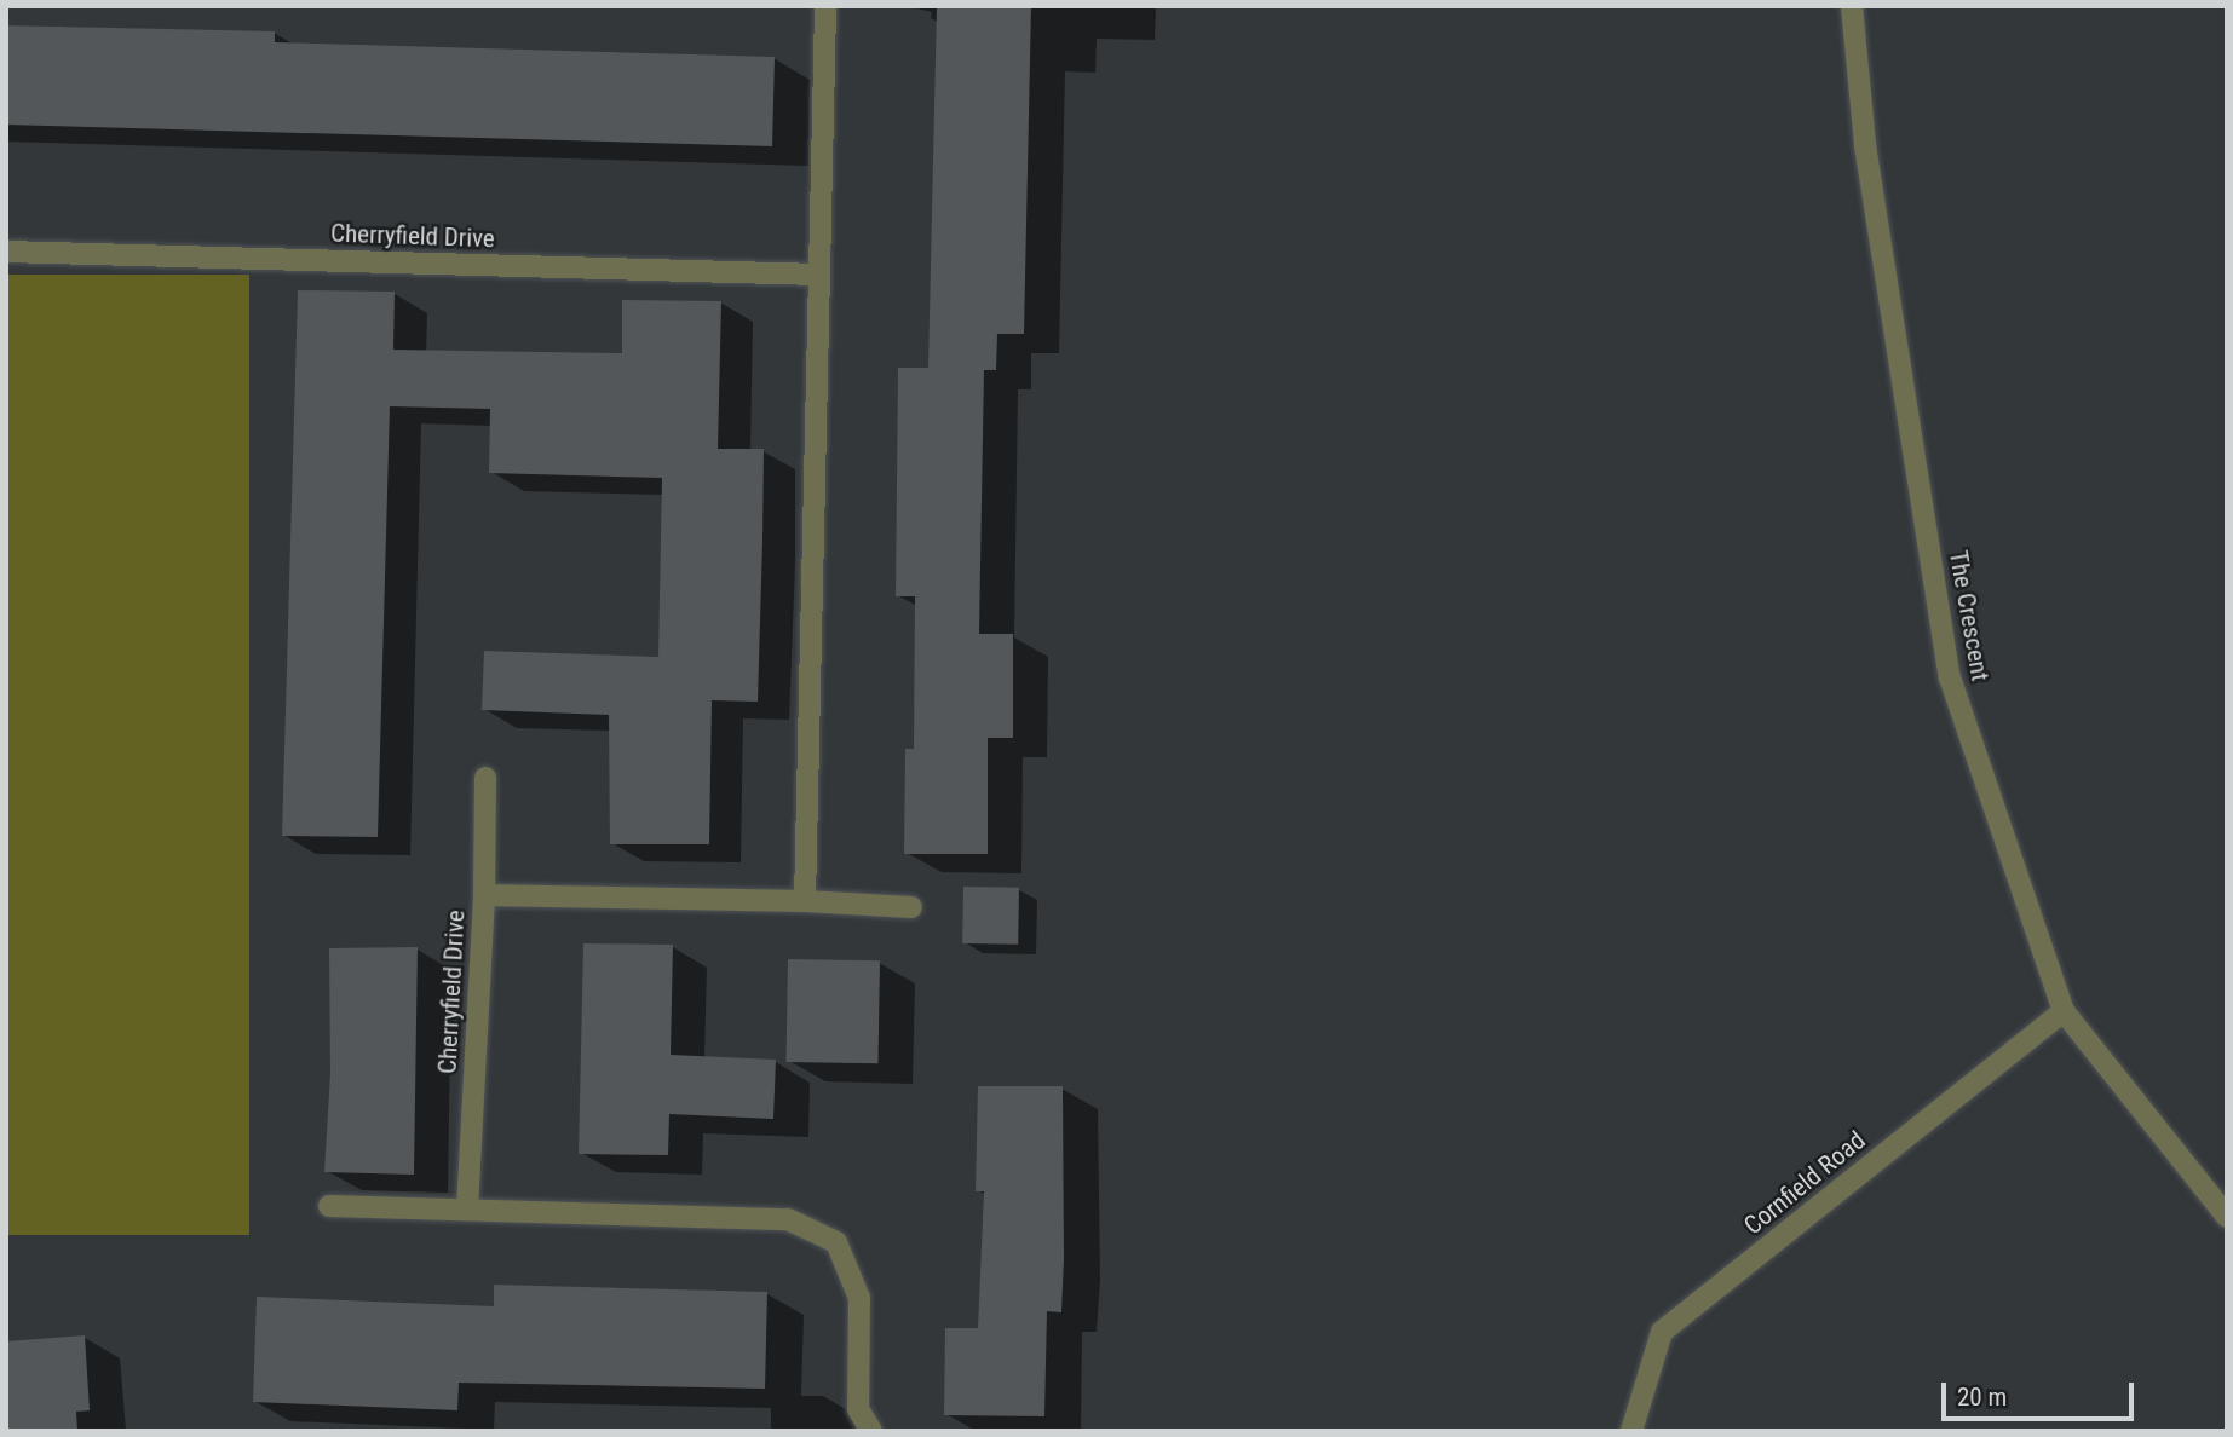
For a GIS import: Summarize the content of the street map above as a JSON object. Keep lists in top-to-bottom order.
{
  "streets": {
    "street": ["Cherryfield Drive", "The Crescent", "Cornfield Road"]
  },
  "crossings": [
    ["The Crescent", "Cornfield Road"]
  ],
  "scale_bar": "20 m"
}
